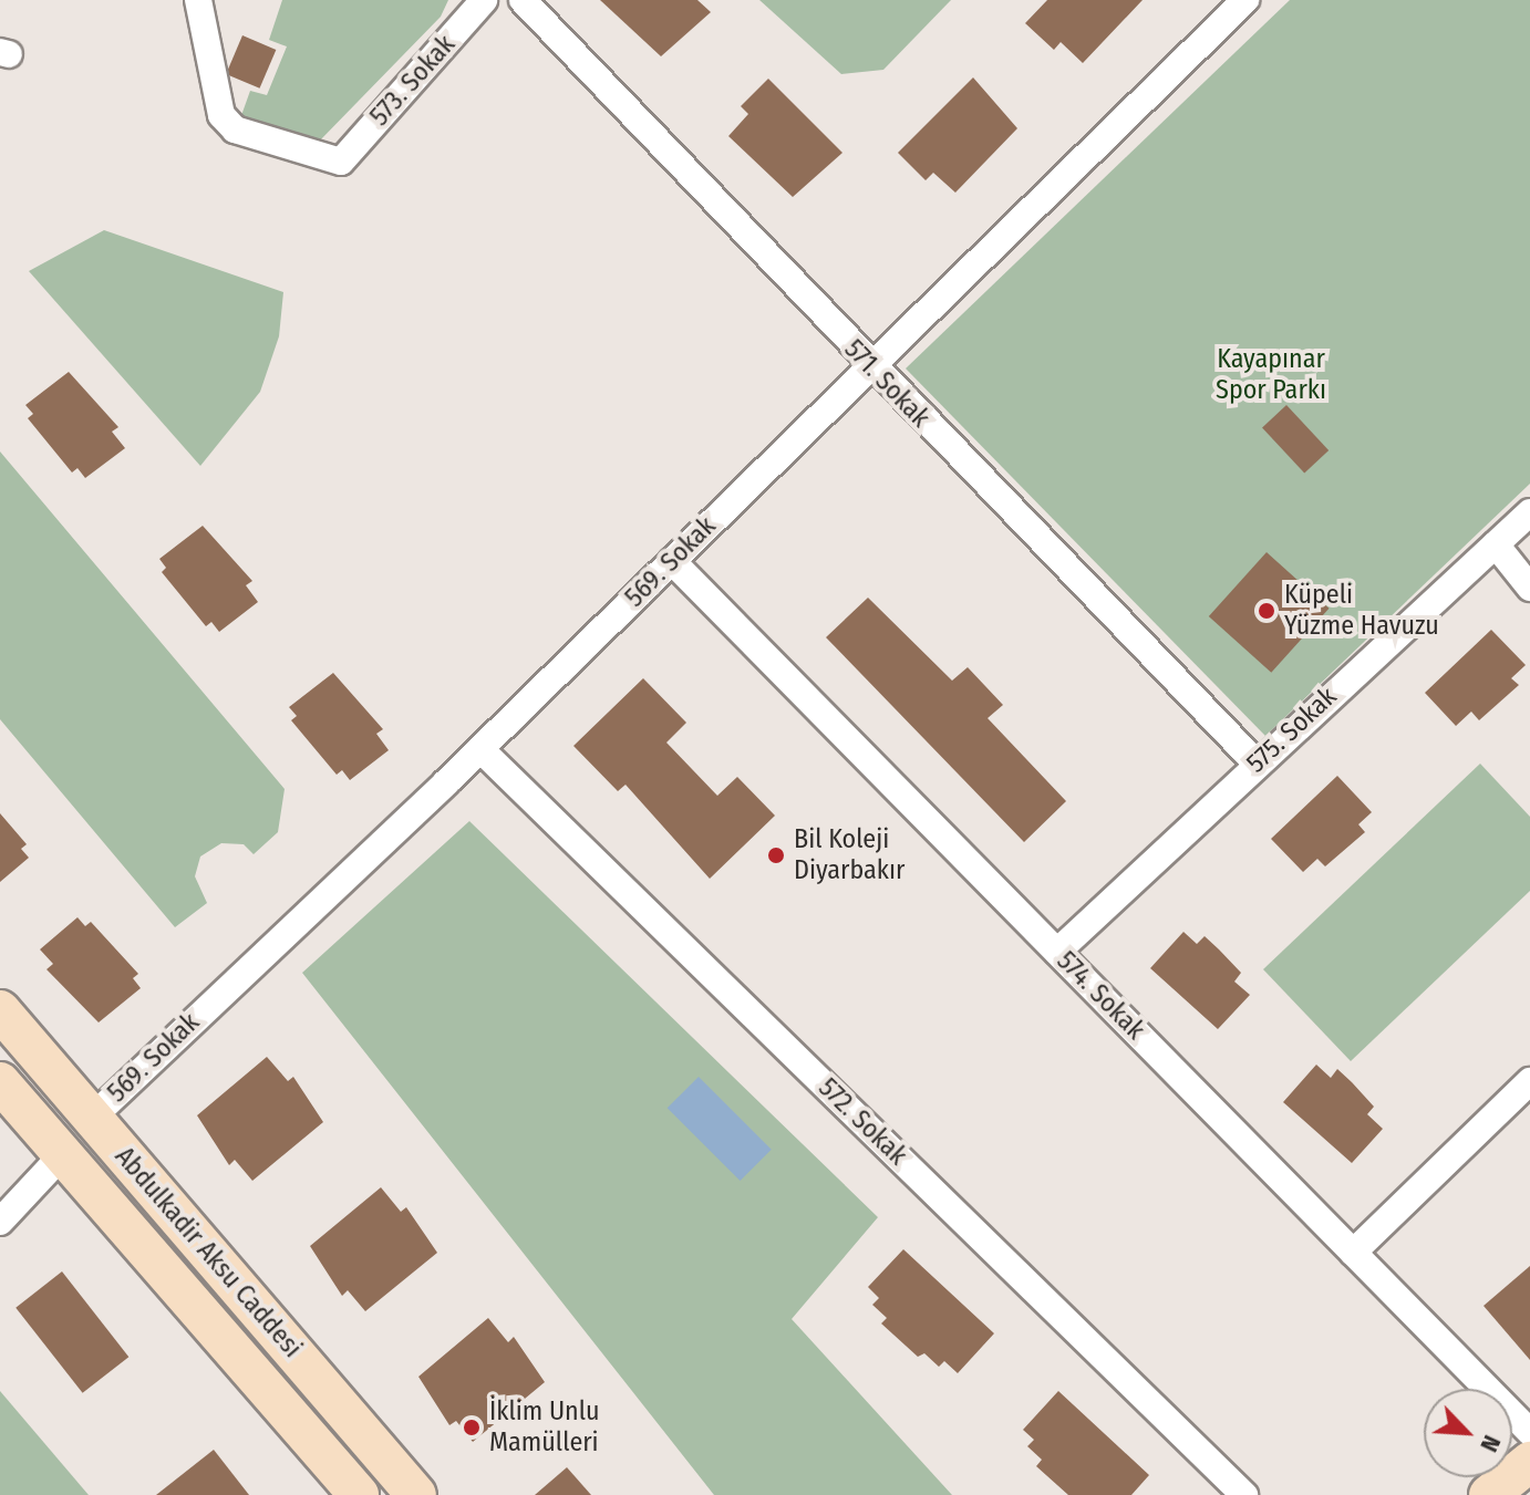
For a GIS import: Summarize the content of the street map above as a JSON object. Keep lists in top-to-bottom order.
{
  "streets": {
    "main road": ["Abdulkadir Aksu Caddesi"],
    "street": [
      "573. Sokak",
      "571. Sokak",
      "569. Sokak",
      "575. Sokak",
      "574. Sokak",
      "572. Sokak"
    ]
  },
  "crossings": [
    ["571. Sokak", "569. Sokak"],
    ["571. Sokak", "575. Sokak"],
    ["569. Sokak", "574. Sokak"],
    ["569. Sokak", "572. Sokak"],
    ["569. Sokak", "Abdulkadir Aksu Caddesi"],
    ["575. Sokak", "574. Sokak"]
  ],
  "parks": ["Kayapınar Spor Parkı"],
  "places": ["Küpeli Yüzme Havuzu", "Bil Koleji Diyarbakır", "İklim Unlu Mamülleri"],
  "north": "bottom right"
}
